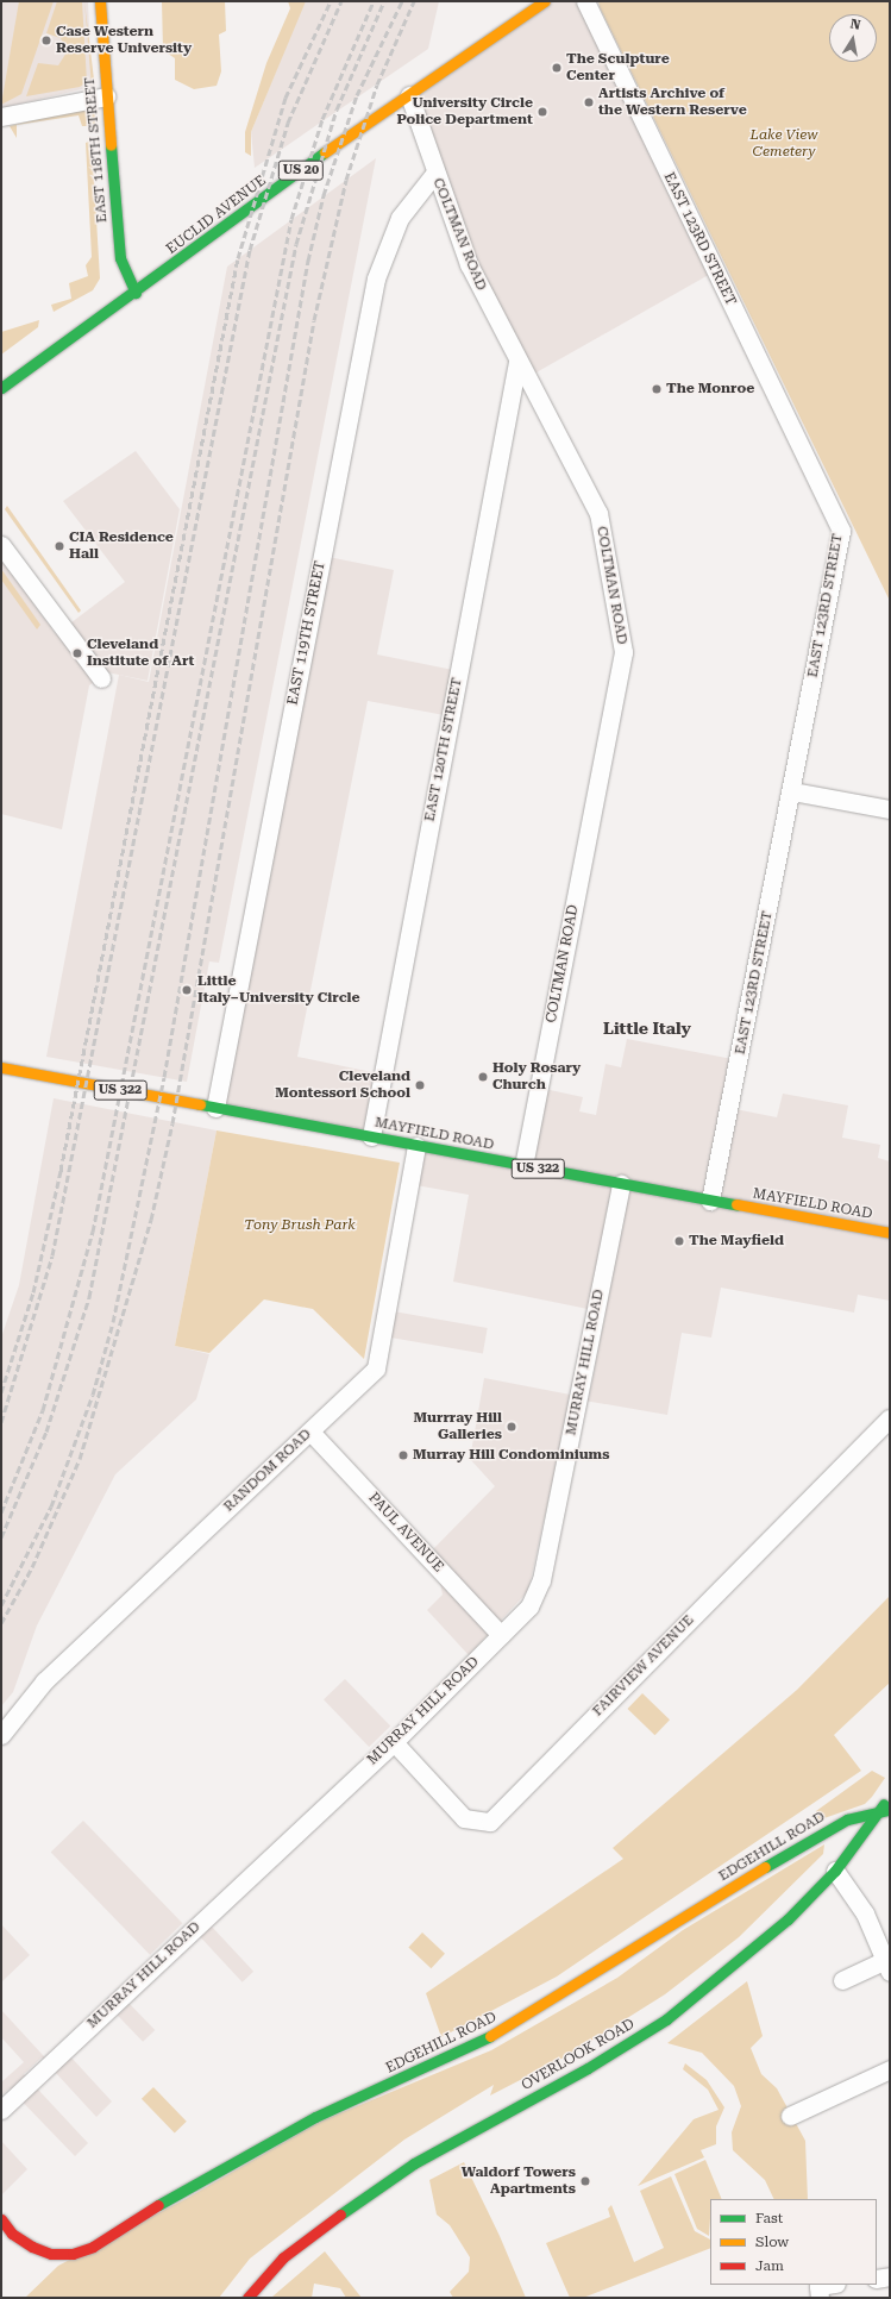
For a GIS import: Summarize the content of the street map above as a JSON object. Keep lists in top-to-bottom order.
{
  "streets": {
    "street": [
      "EAST 118TH STREET",
      "US 20",
      "EUCLID AVENUE",
      "COLTMAN ROAD",
      "EAST 123RD STREET",
      "EAST 119TH STREET",
      "EAST 120TH STREET",
      "US 322",
      "MAYFIELD ROAD",
      "MURRAY HILL ROAD",
      "RANDOM ROAD",
      "PAUL AVENUE",
      "FAIRVIEW AVENUE",
      "EDGEHILL ROAD",
      "OVERLOOK ROAD"
    ]
  },
  "crossings": [
    ["EAST 118TH STREET", "EUCLID AVENUE"],
    ["EUCLID AVENUE", "COLTMAN ROAD"],
    ["COLTMAN ROAD", "EAST 119TH STREET"],
    ["COLTMAN ROAD", "EAST 120TH STREET"],
    ["COLTMAN ROAD", "MAYFIELD ROAD"],
    ["EAST 123RD STREET", "MAYFIELD ROAD"],
    ["EAST 119TH STREET", "MAYFIELD ROAD"],
    ["EAST 120TH STREET", "MAYFIELD ROAD"],
    ["MAYFIELD ROAD", "MURRAY HILL ROAD"],
    ["MAYFIELD ROAD", "RANDOM ROAD"],
    ["MURRAY HILL ROAD", "PAUL AVENUE"],
    ["MURRAY HILL ROAD", "FAIRVIEW AVENUE"],
    ["RANDOM ROAD", "PAUL AVENUE"],
    ["EDGEHILL ROAD", "OVERLOOK ROAD"]
  ],
  "districts": ["Little Italy"],
  "parks": ["Lake View Cemetery", "Tony Brush Park"],
  "places": [
    "Case Western Reserve University",
    "The Sculpture Center",
    "Artists Archive of the Western Reserve",
    "University Circle Police Department",
    "The Monroe",
    "CIA Residence Hall",
    "Cleveland Institute of Art",
    "Little Italy–University Circle",
    "Holy Rosary Church",
    "Cleveland Montessori School",
    "The Mayfield",
    "Murrray Hill Galleries",
    "Murray Hill Condominiums",
    "Waldorf Towers Apartments"
  ],
  "legend": ["Fast", "Slow", "Jam"],
  "north": "top"
}
